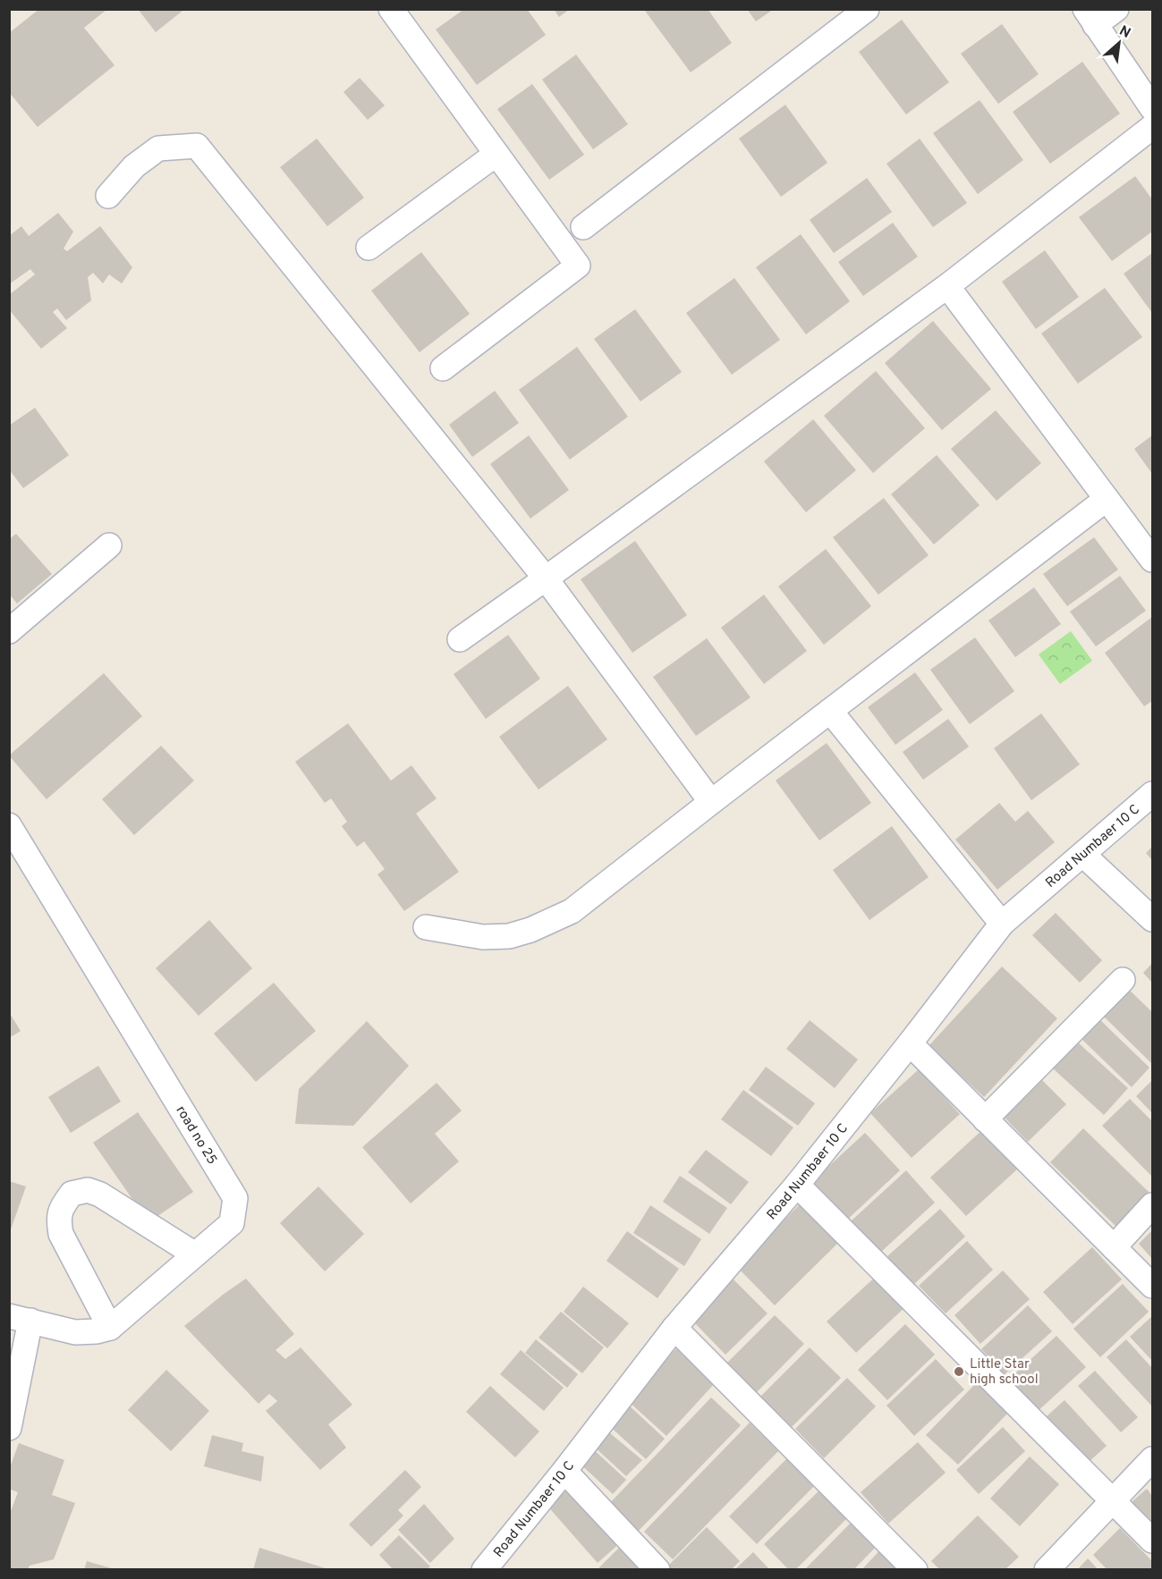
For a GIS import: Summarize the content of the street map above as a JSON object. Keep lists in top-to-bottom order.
{
  "streets": {
    "street": ["Road Numbaer 10 C", "road no 25"]
  },
  "places": ["Little Star high school"],
  "north": "top right"
}
